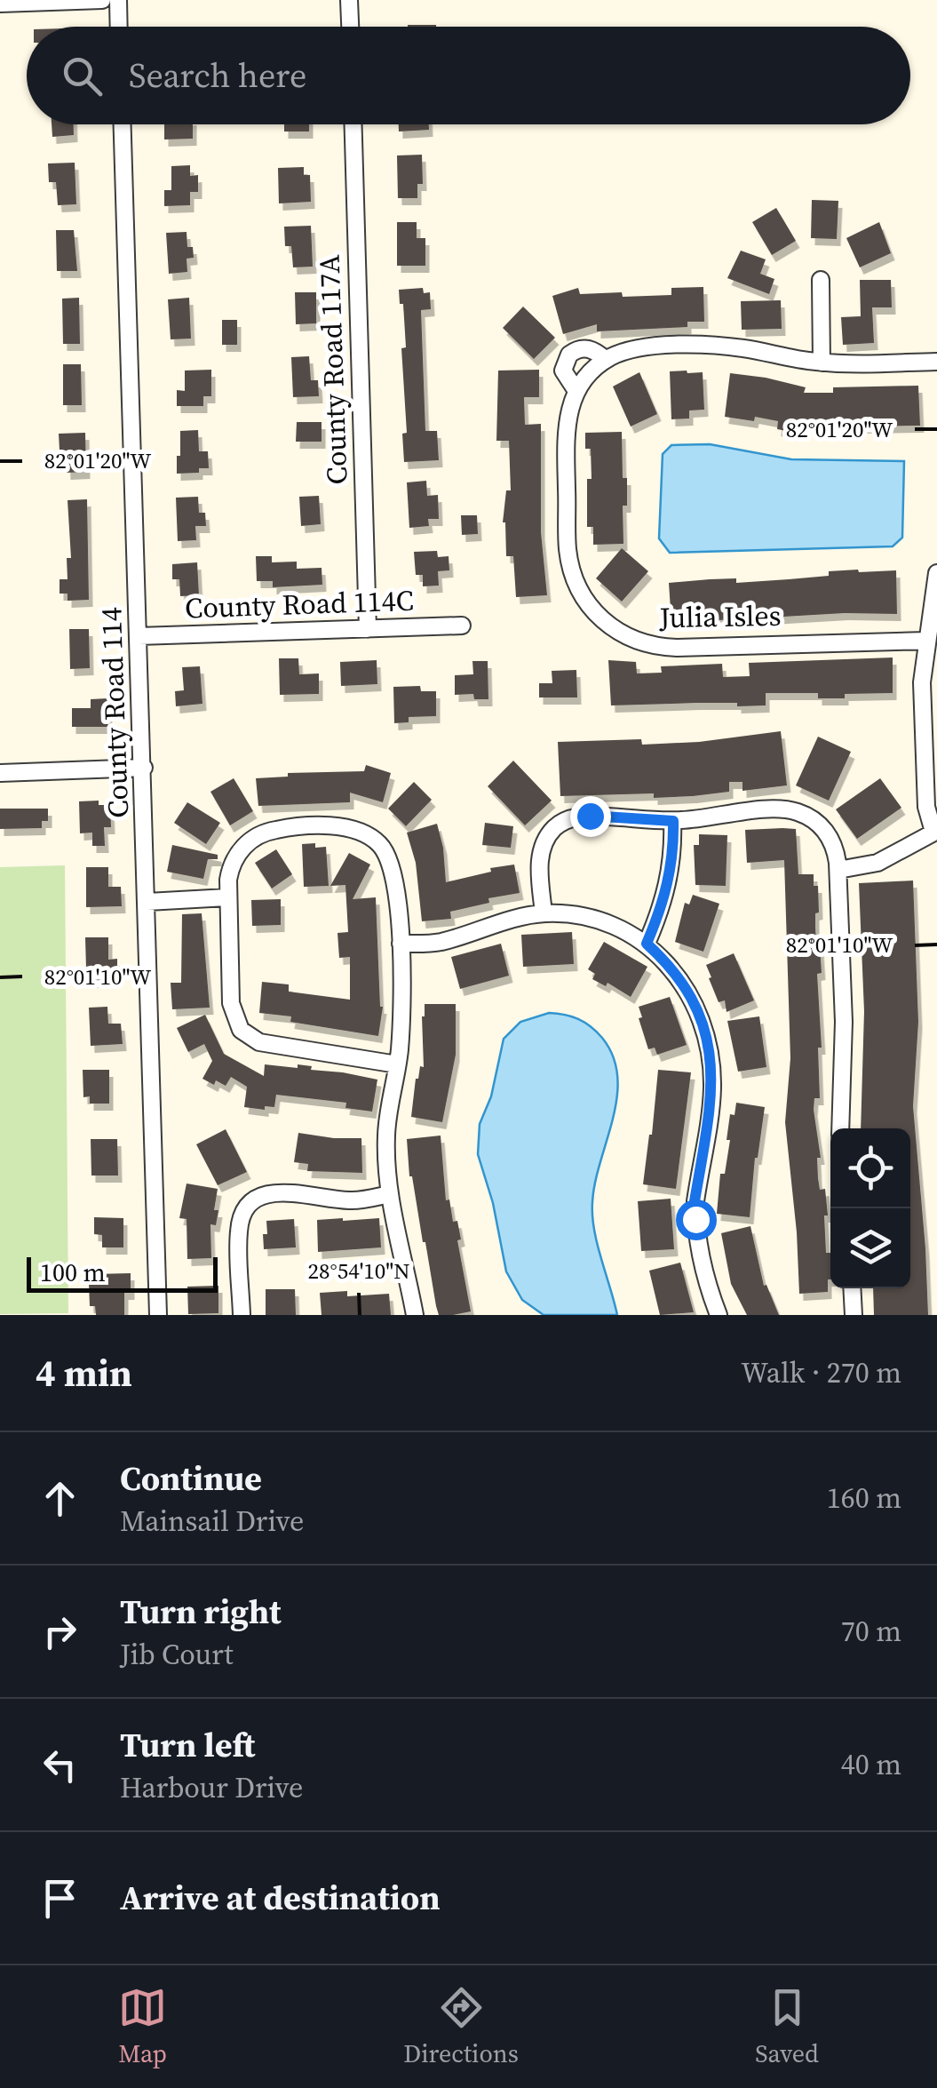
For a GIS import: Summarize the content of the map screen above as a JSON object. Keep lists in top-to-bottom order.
{
  "streets": {
    "street": [
      "County Road 117A",
      "County Road 114C",
      "Julia Isles",
      "County Road 114"
    ]
  },
  "crossings": [
    ["County Road 117A", "County Road 114C"],
    ["County Road 114C", "County Road 114"]
  ],
  "scale_bar": "100 m",
  "page": {
    "search": "Search here",
    "scale": "100 m",
    "heading": ["4 min", "Walk · 270 m"],
    "list": [
      ["Continue", "Mainsail Drive", "160 m"],
      ["Turn right", "Jib Court", "70 m"],
      ["Turn left", "Harbour Drive", "40 m"],
      "Arrive at destination"
    ],
    "nav": ["Map", "Directions", "Saved"]
  },
  "coordinates": ["82°01'20\"W", "82°01'10\"W", "28°54'10\"N"]
}
